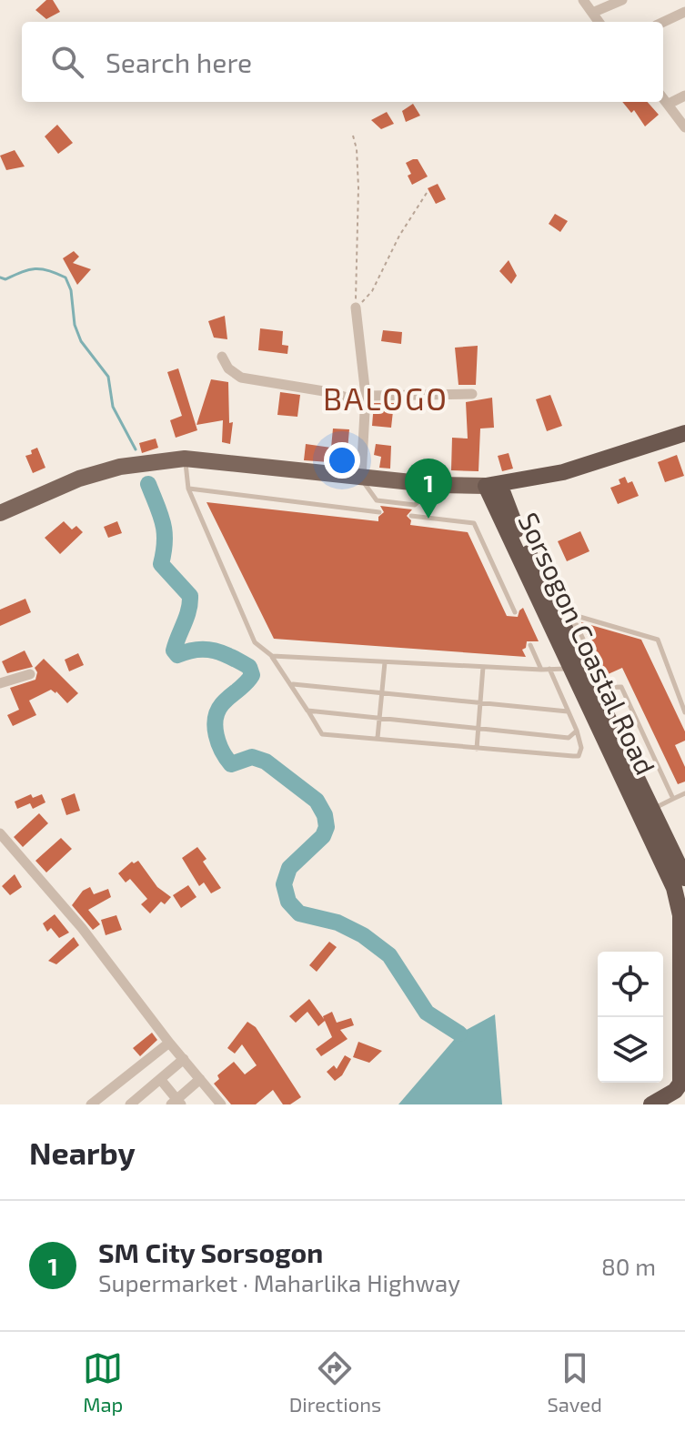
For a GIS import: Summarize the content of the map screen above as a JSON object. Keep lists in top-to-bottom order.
{
  "streets": {
    "highway": ["Sorsogon Coastal Road"]
  },
  "districts": ["BALOGO"],
  "page": {
    "search": "Search here",
    "pins": "1",
    "heading": "Nearby",
    "list": [
      {
        "mark": "1",
        "name": "SM City Sorsogon",
        "note": "Supermarket · Maharlika Highway",
        "value": "80 m"
      }
    ],
    "nav": ["Map", "Directions", "Saved"]
  }
}
